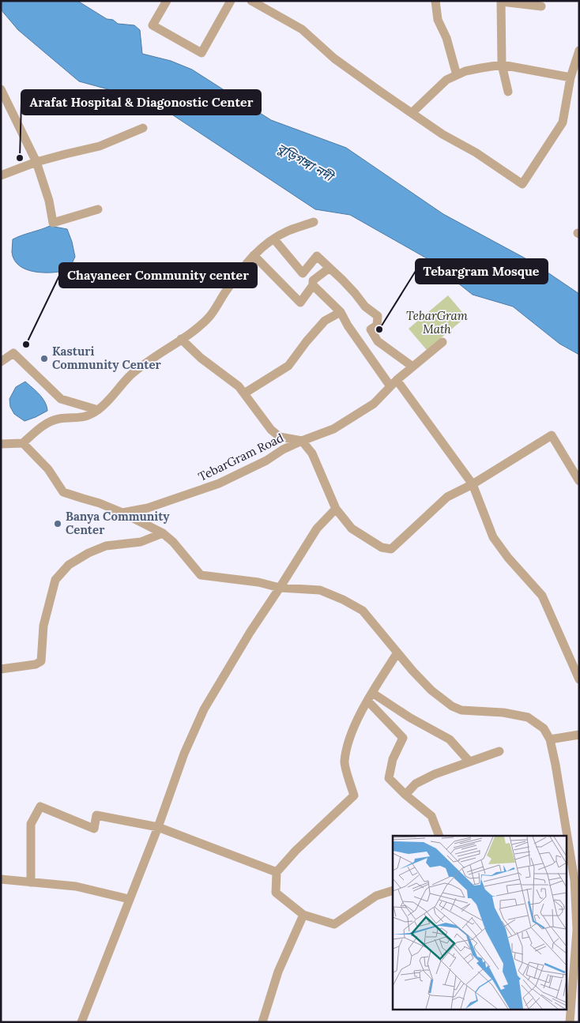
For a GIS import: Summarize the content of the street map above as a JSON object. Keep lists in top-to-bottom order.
{
  "streets": {
    "street": ["TebarGram Road"]
  },
  "water": ["বুড়িগঙ্গা নদী"],
  "parks": ["TebarGram Math"],
  "places": [
    "Arafat Hospital & Diagonostic Center",
    "Tebargram Mosque",
    "Chayaneer Community center",
    "Kasturi Community Center",
    "Banya Community Center"
  ]
}
